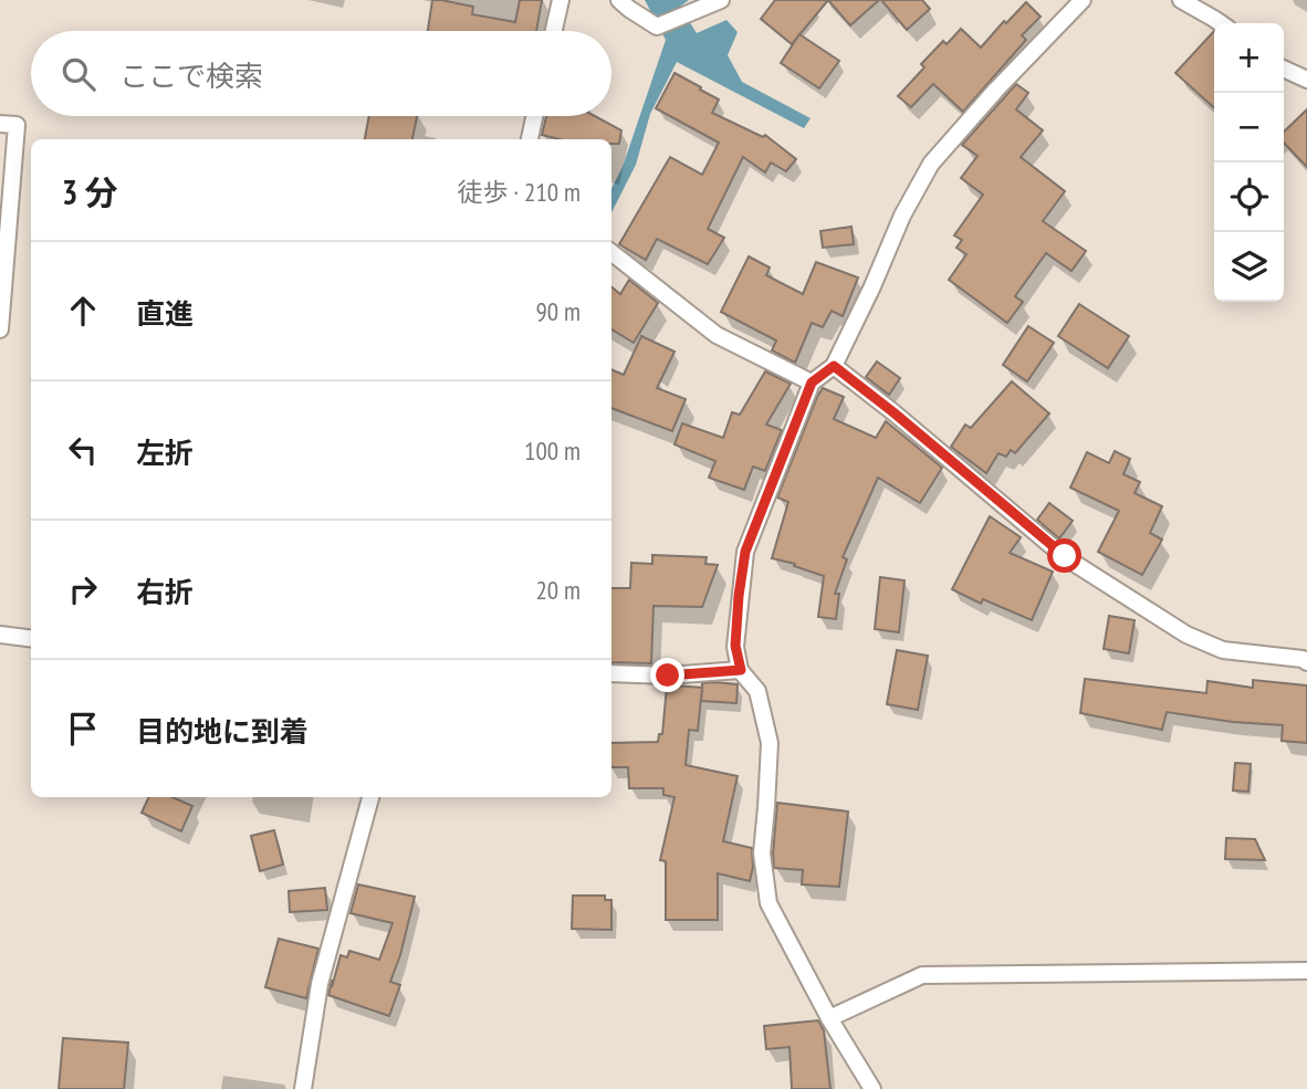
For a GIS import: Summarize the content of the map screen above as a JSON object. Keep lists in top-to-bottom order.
{
  "page": {
    "map_buttons": ["+", "−"],
    "search": "ここで検索",
    "heading": ["3 分", "徒歩 · 210 m"],
    "list": [
      ["直進", "90 m"],
      ["左折", "100 m"],
      ["右折", "20 m"],
      "目的地に到着"
    ]
  }
}
